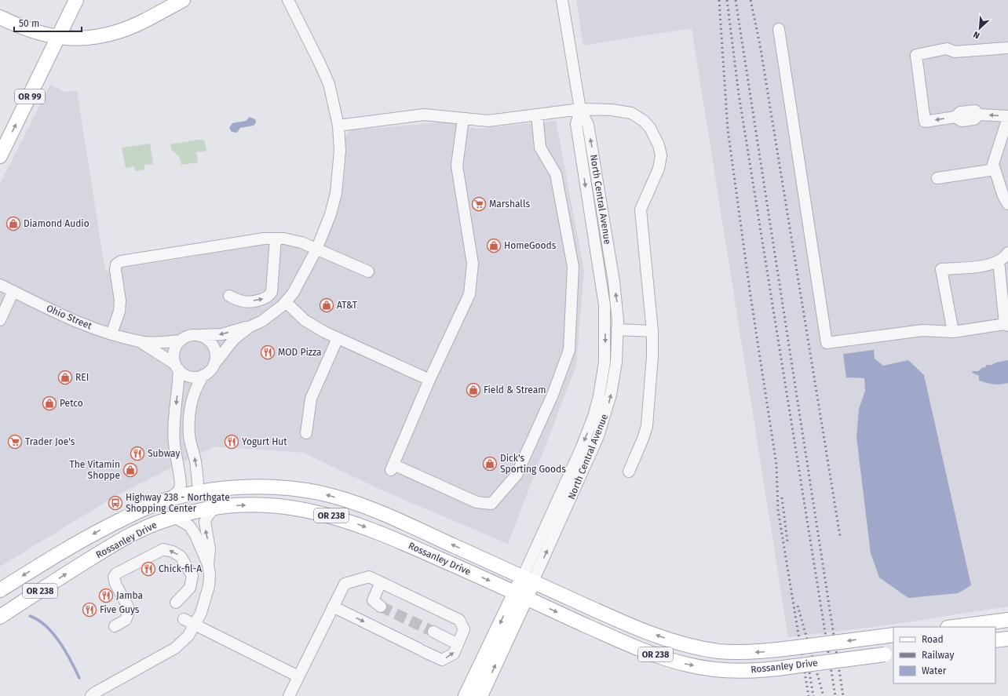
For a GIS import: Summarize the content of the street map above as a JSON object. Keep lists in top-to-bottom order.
{
  "streets": {
    "main road": [
      "OR 99",
      "North Central Avenue",
      "OR 238",
      "Rossanley Drive"
    ],
    "street": ["Ohio Street"]
  },
  "crossings": [
    ["North Central Avenue", "Rossanley Drive"],
    ["OR 238", "Rossanley Drive"]
  ],
  "places": {
    "supermarket": ["Marshalls", "Trader Joe's"],
    "shop": [
      "Diamond Audio",
      "HomeGoods",
      "AT&T",
      "REI",
      "Field & Stream",
      "Petco",
      "Dick's Sporting Goods",
      "The Vitamin Shoppe"
    ],
    "restaurant": [
      "MOD Pizza",
      "Yogurt Hut",
      "Subway",
      "Chick-fil-A",
      "Jamba",
      "Five Guys"
    ],
    "bus stop": ["Highway 238 - Northgate Shopping Center"]
  },
  "legend": ["Road", "Railway", "Water"],
  "scale_bar": "50 m",
  "north": "bottom left"
}
